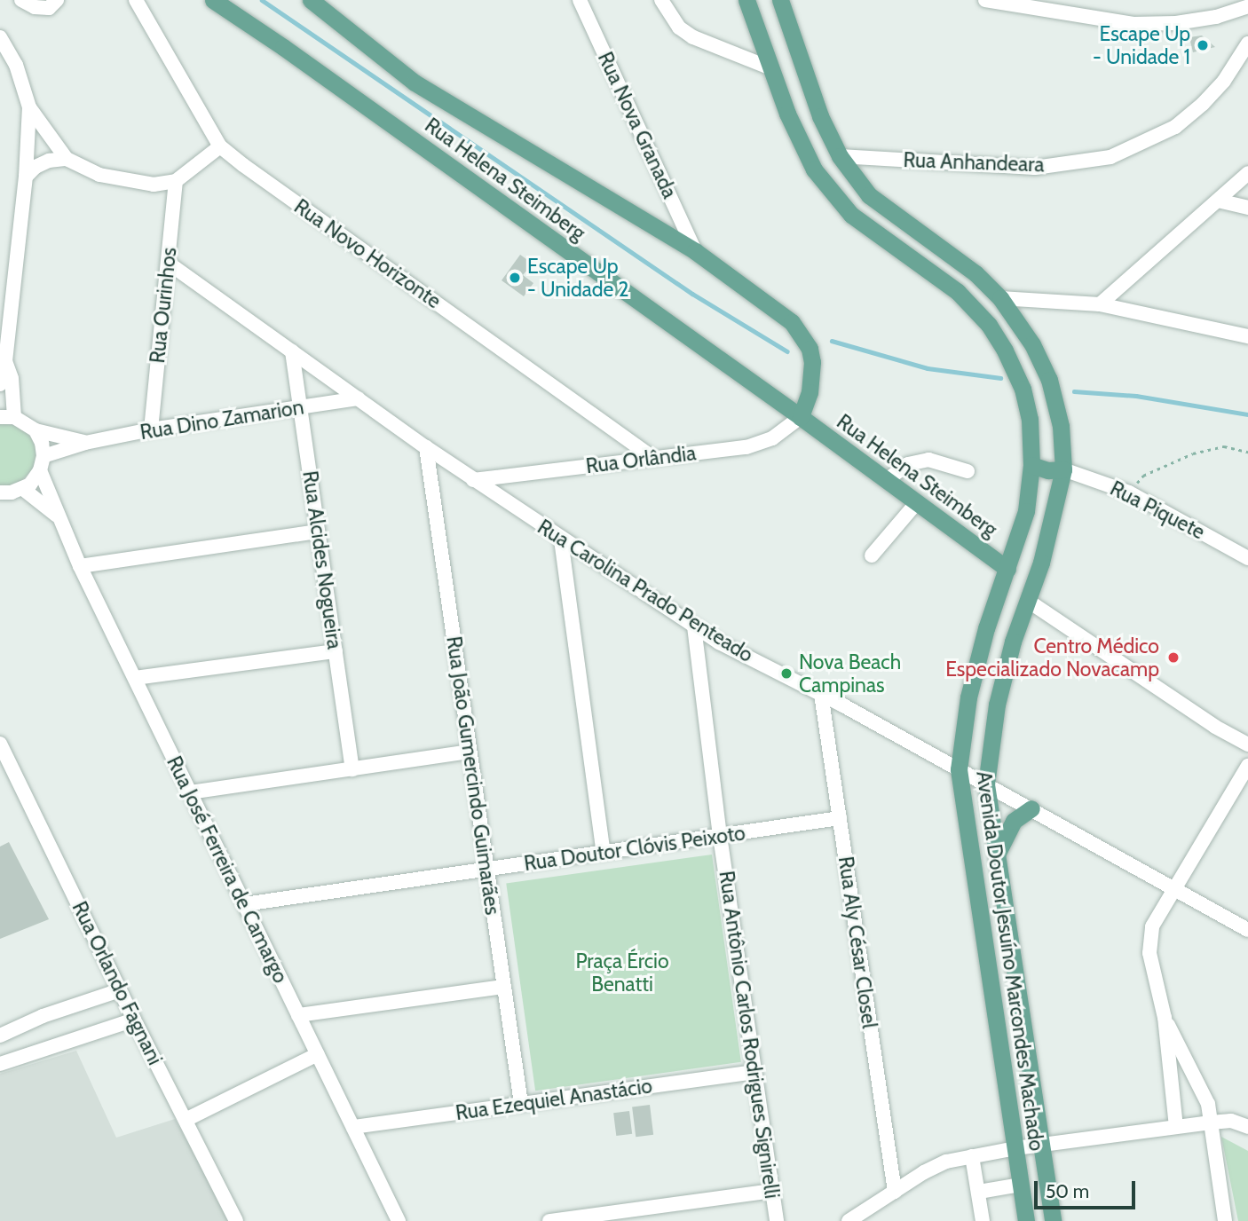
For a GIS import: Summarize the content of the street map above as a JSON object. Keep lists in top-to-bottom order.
{
  "streets": {
    "main road": ["Rua Helena Steimberg", "Avenida Doutor Jesuíno Marcondes Machado"],
    "street": [
      "Rua Nova Granada",
      "Rua Anhandeara",
      "Rua Novo Horizonte",
      "Rua Ourinhos",
      "Rua Dino Zamarion",
      "Rua Orlândia",
      "Rua Piquete",
      "Rua Alcides Nogueira",
      "Rua Carolina Prado Penteado",
      "Rua João Gumercindo Guimarães",
      "Rua Doutor Clóvis Peixoto",
      "Rua José Ferreira de Camargo",
      "Rua Aly César Closel",
      "Rua Orlando Fagnani",
      "Rua Antônio Carlos Rodrigues Signirelli",
      "Rua Ezequiel Anastácio"
    ]
  },
  "crossings": [
    ["Rua Nova Granada", "Rua Helena Steimberg"],
    ["Rua Anhandeara", "Avenida Doutor Jesuíno Marcondes Machado"],
    ["Rua Helena Steimberg", "Rua Orlândia"],
    ["Rua Helena Steimberg", "Avenida Doutor Jesuíno Marcondes Machado"],
    ["Rua Novo Horizonte", "Rua Orlândia"],
    ["Rua Ourinhos", "Rua Dino Zamarion"],
    ["Rua Ourinhos", "Rua Carolina Prado Penteado"],
    ["Rua Dino Zamarion", "Rua Alcides Nogueira"],
    ["Rua Dino Zamarion", "Rua Carolina Prado Penteado"],
    ["Rua Dino Zamarion", "Rua José Ferreira de Camargo"],
    ["Rua Orlândia", "Rua Carolina Prado Penteado"],
    ["Rua Piquete", "Avenida Doutor Jesuíno Marcondes Machado"],
    ["Rua Alcides Nogueira", "Rua Carolina Prado Penteado"],
    ["Rua Carolina Prado Penteado", "Rua João Gumercindo Guimarães"],
    ["Rua Carolina Prado Penteado", "Rua Aly César Closel"],
    ["Rua Carolina Prado Penteado", "Avenida Doutor Jesuíno Marcondes Machado"],
    ["Rua Carolina Prado Penteado", "Rua Antônio Carlos Rodrigues Signirelli"],
    ["Rua João Gumercindo Guimarães", "Rua Doutor Clóvis Peixoto"],
    ["Rua João Gumercindo Guimarães", "Rua Ezequiel Anastácio"],
    ["Rua Doutor Clóvis Peixoto", "Rua José Ferreira de Camargo"],
    ["Rua Doutor Clóvis Peixoto", "Rua Aly César Closel"],
    ["Rua Doutor Clóvis Peixoto", "Rua Antônio Carlos Rodrigues Signirelli"],
    ["Rua José Ferreira de Camargo", "Rua Ezequiel Anastácio"],
    ["Rua Antônio Carlos Rodrigues Signirelli", "Rua Ezequiel Anastácio"]
  ],
  "parks": ["Praça Ércio Benatti"],
  "places": [
    "Escape Up - Unidade 1",
    "Escape Up - Unidade 2",
    "Centro Médico Especializado Novacamp",
    "Nova Beach Campinas"
  ],
  "scale_bar": "50 m"
}
